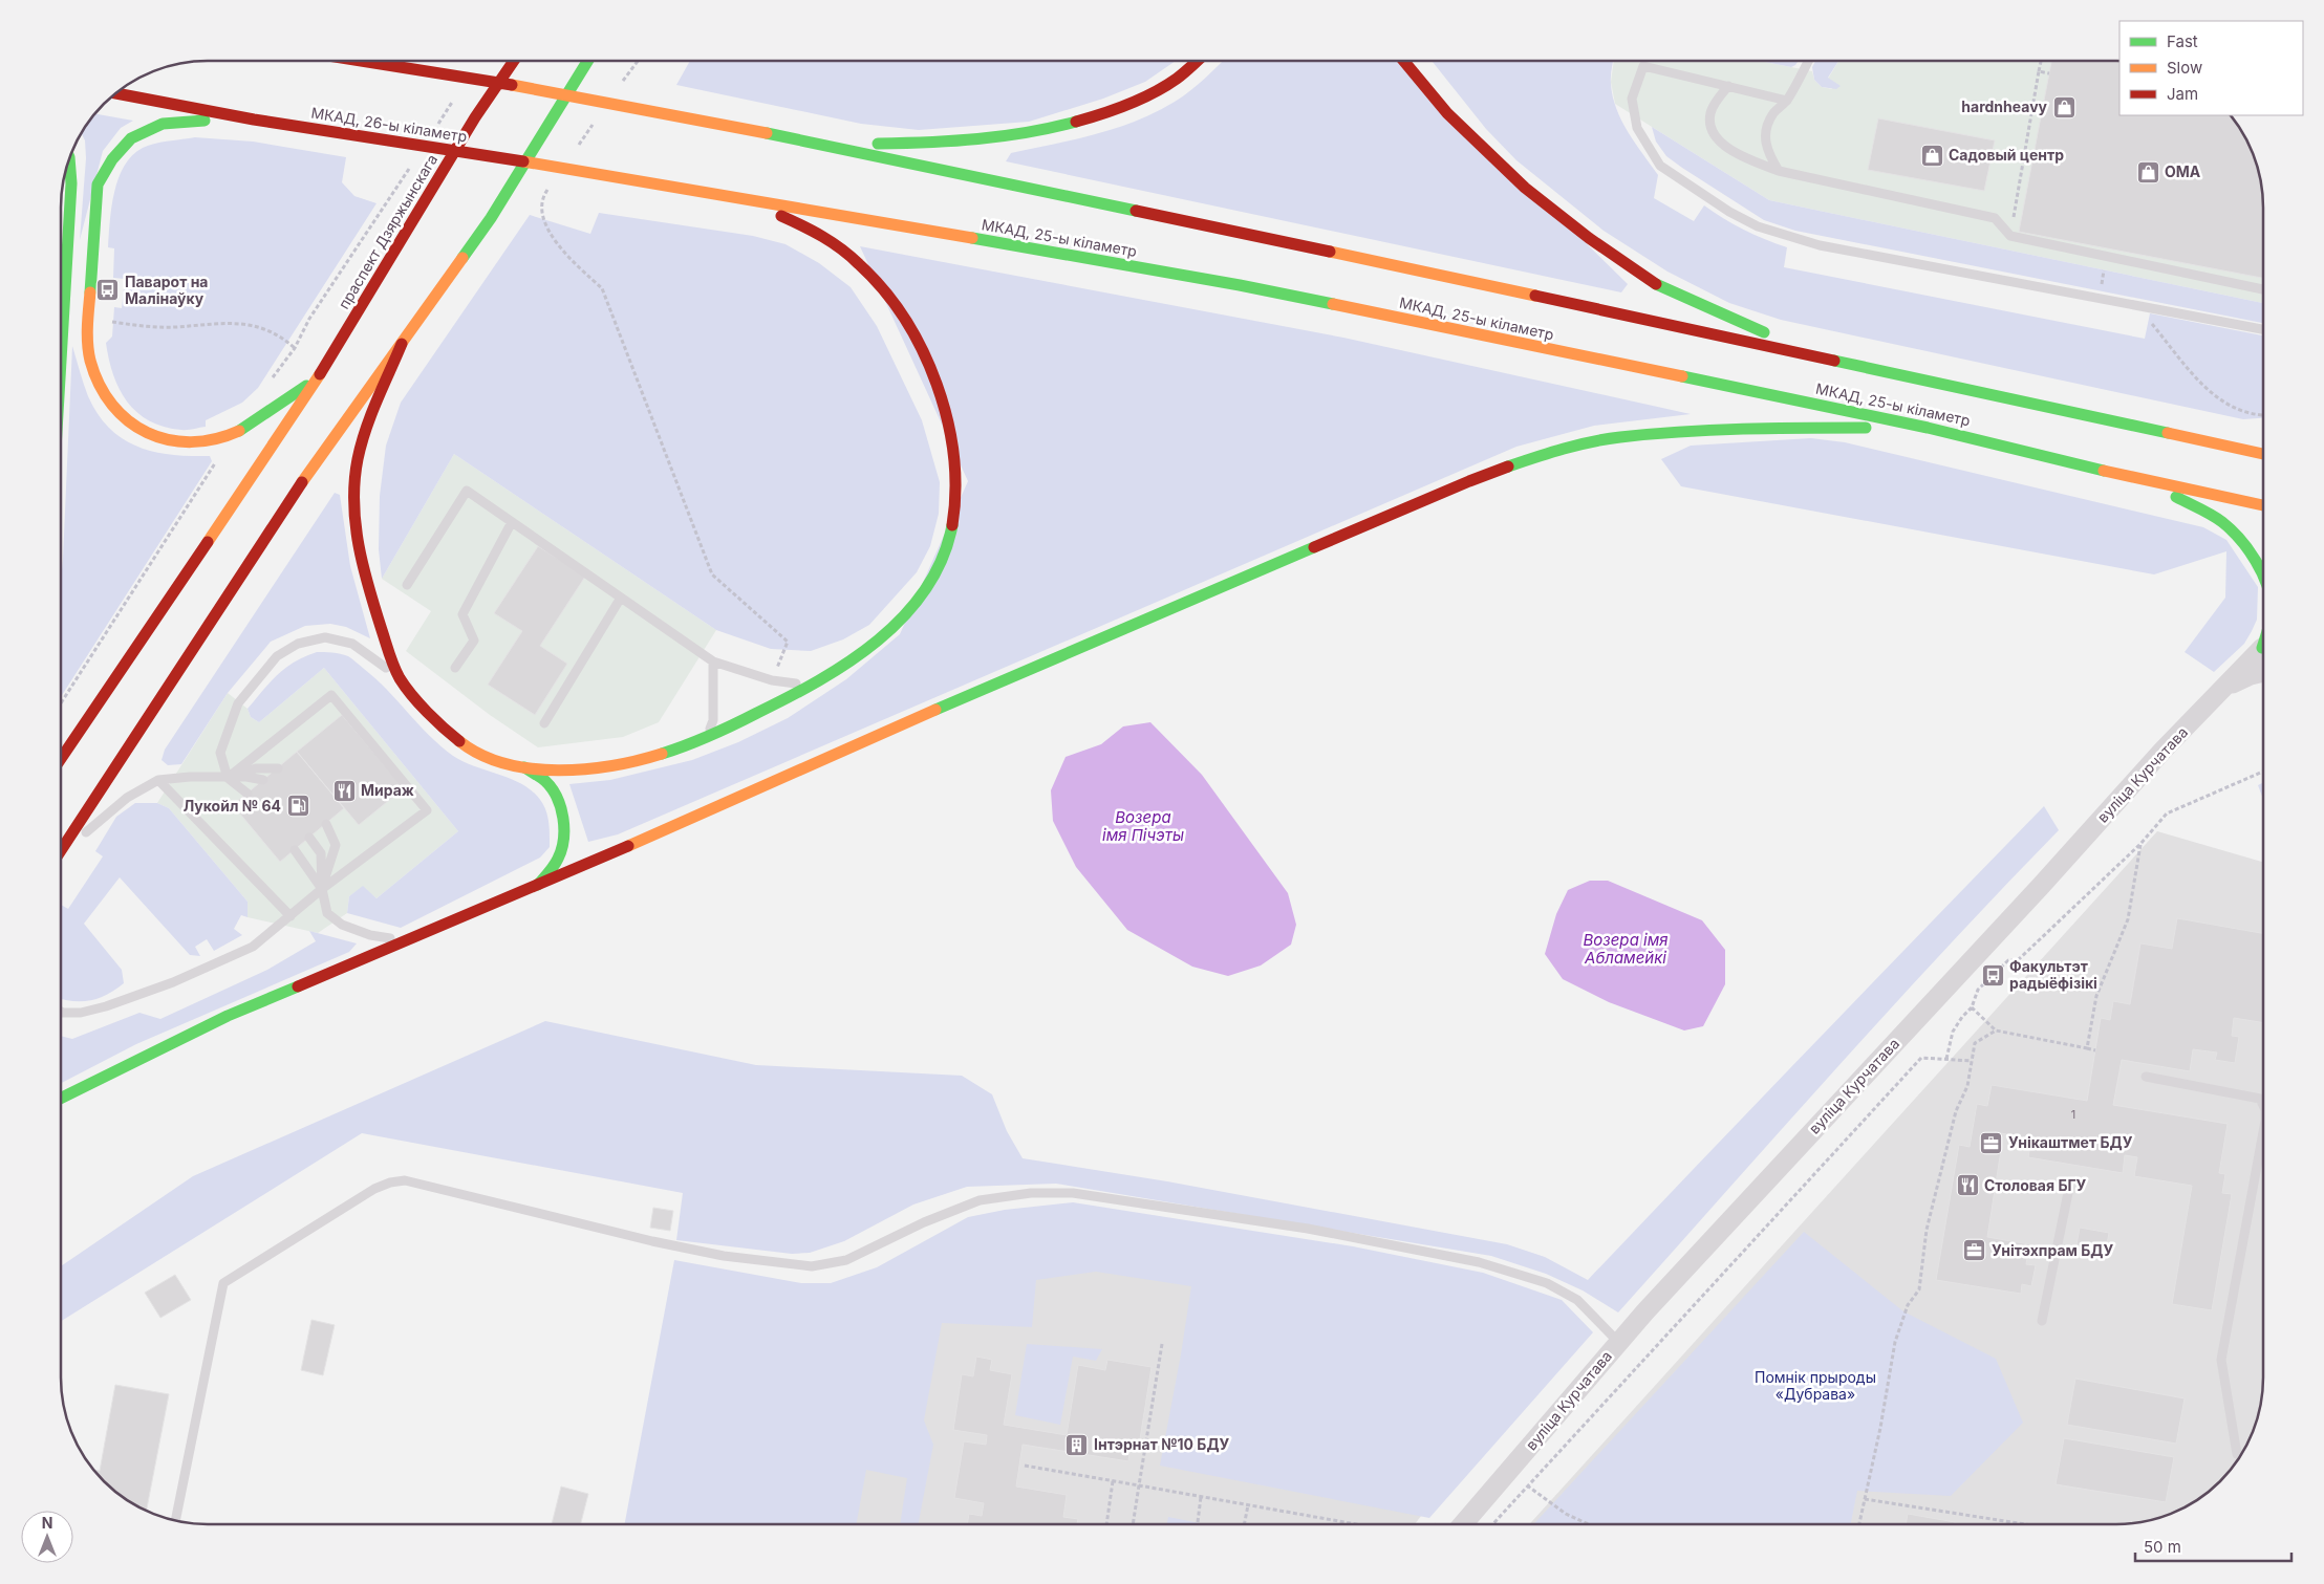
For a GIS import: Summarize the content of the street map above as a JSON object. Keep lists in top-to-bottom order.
{
  "streets": {
    "highway": ["МКАД, 26-ы кіламетр", "праспект Дзяржынскага", "МКАД, 25-ы кіламетр"],
    "street": ["вуліца Курчатава"]
  },
  "crossings": [
    ["МКАД, 26-ы кіламетр", "МКАД, 25-ы кіламетр"]
  ],
  "water": ["Возера імя Пічэты", "Возера імя Абламейкі"],
  "parks": ["Помнік прыроды «Дубрава»"],
  "places": {
    "shop": ["hardnheavy", "Садовый центр", "ОМА"],
    "bus stop": ["Паварот на Малінаўку", "Факультэт радыёфізікі"],
    "restaurant": ["Мираж", "Столовая БГУ"],
    "fuel station": ["Лукойл № 64"],
    "office": ["Унікаштмет БДУ", "Унітэхпрам БДУ"],
    "building": ["Інтэрнат №10 БДУ"]
  },
  "house_numbers": ["1"],
  "legend": ["Fast", "Slow", "Jam"],
  "scale_bar": "50 m",
  "north": "top"
}
